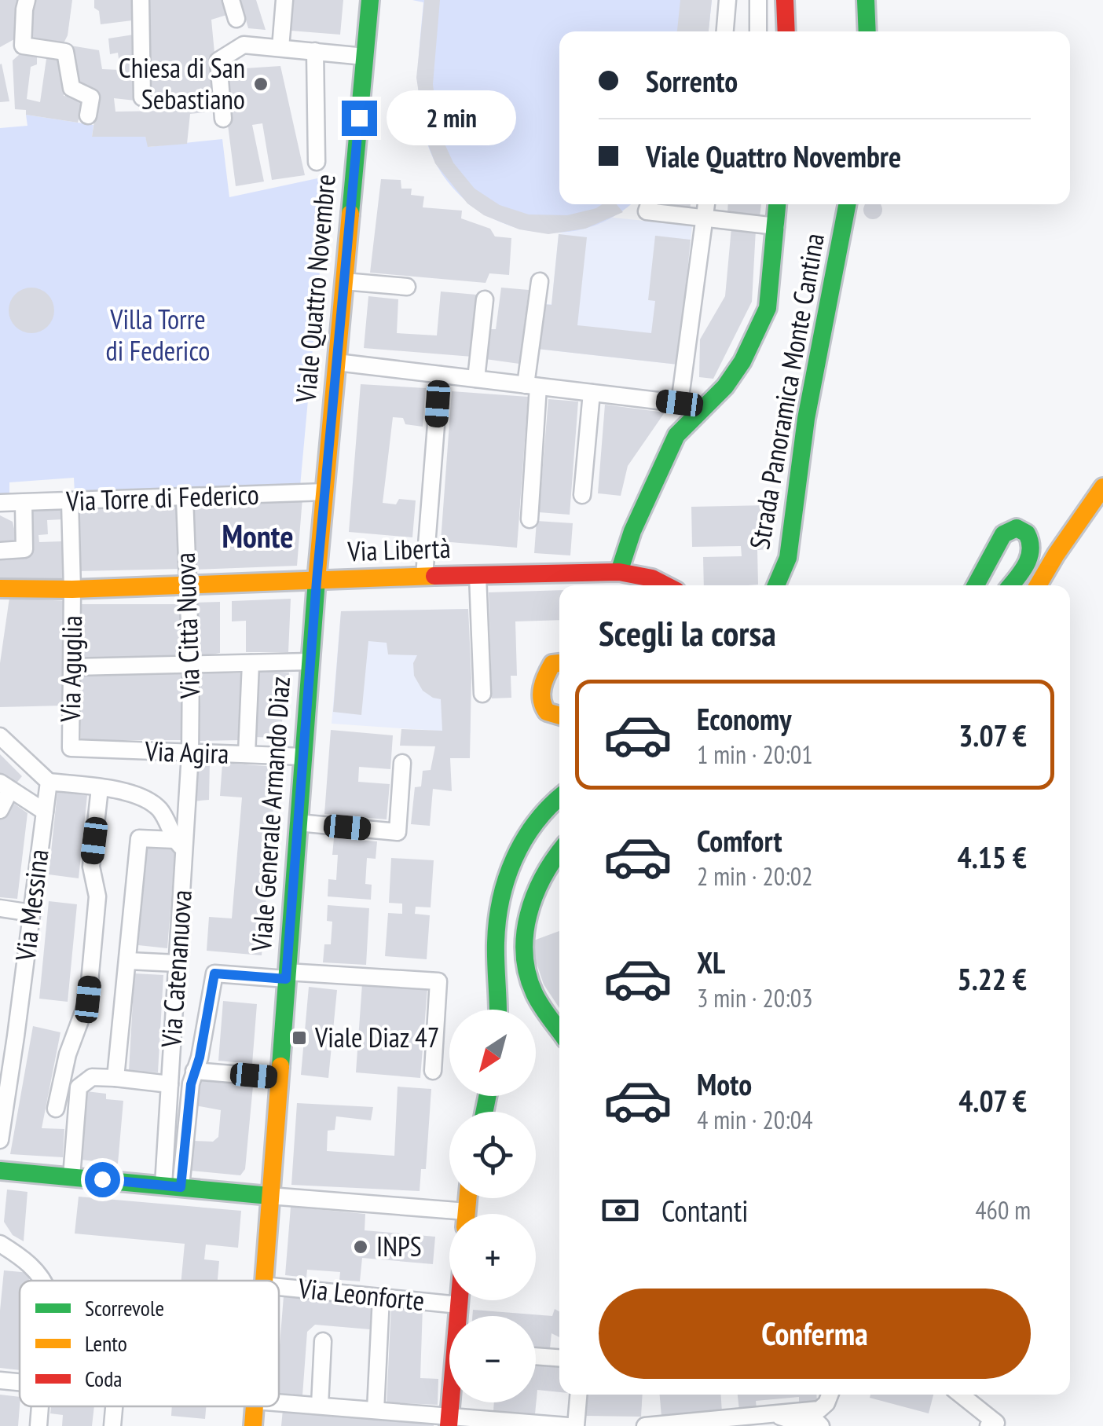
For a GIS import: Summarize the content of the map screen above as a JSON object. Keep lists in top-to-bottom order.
{
  "streets": {
    "street": [
      "Viale Quattro Novembre",
      "Strada Panoramica Monte Cantina",
      "Via Torre di Federico",
      "Via Libertà",
      "Via Città Nuova",
      "Via Aguglia",
      "Via Agira",
      "Viale Generale Armando Diaz",
      "Via Messina",
      "Via Catenanuova",
      "Via Leonforte"
    ]
  },
  "crossings": [
    ["Viale Quattro Novembre", "Via Torre di Federico"],
    ["Viale Quattro Novembre", "Via Libertà"],
    ["Viale Quattro Novembre", "Viale Generale Armando Diaz"],
    ["Via Torre di Federico", "Via Città Nuova"],
    ["Via Torre di Federico", "Via Aguglia"],
    ["Via Libertà", "Via Città Nuova"],
    ["Via Libertà", "Via Aguglia"],
    ["Via Libertà", "Viale Generale Armando Diaz"],
    ["Via Città Nuova", "Via Agira"],
    ["Via Città Nuova", "Via Catenanuova"],
    ["Via Aguglia", "Via Agira"],
    ["Via Agira", "Viale Generale Armando Diaz"],
    ["Via Agira", "Via Catenanuova"]
  ],
  "districts": ["Monte"],
  "parks": ["Villa Torre di Federico"],
  "places": {
    "other": ["Chiesa di San Sebastiano", "INPS"],
    "transit": ["Viale Diaz 47"]
  },
  "legend": ["Scorrevole", "Lento", "Coda"],
  "north": "bottom left",
  "page": {
    "banner": ["Sorrento", "Viale Quattro Novembre"],
    "bubble": "2 min",
    "heading": "Scegli la corsa",
    "list": [
      {
        "name": "Economy",
        "note": "1 min · 20:01",
        "value": "3.07 €"
      },
      {
        "name": "Comfort",
        "note": "2 min · 20:02",
        "value": "4.15 €"
      },
      {
        "name": "XL",
        "note": "3 min · 20:03",
        "value": "5.22 €"
      },
      {
        "name": "Moto",
        "note": "4 min · 20:04",
        "value": "4.07 €"
      }
    ],
    "map_buttons": ["+", "−"],
    "pay": ["Contanti", "460 m"],
    "buttons": "Conferma"
  }
}
